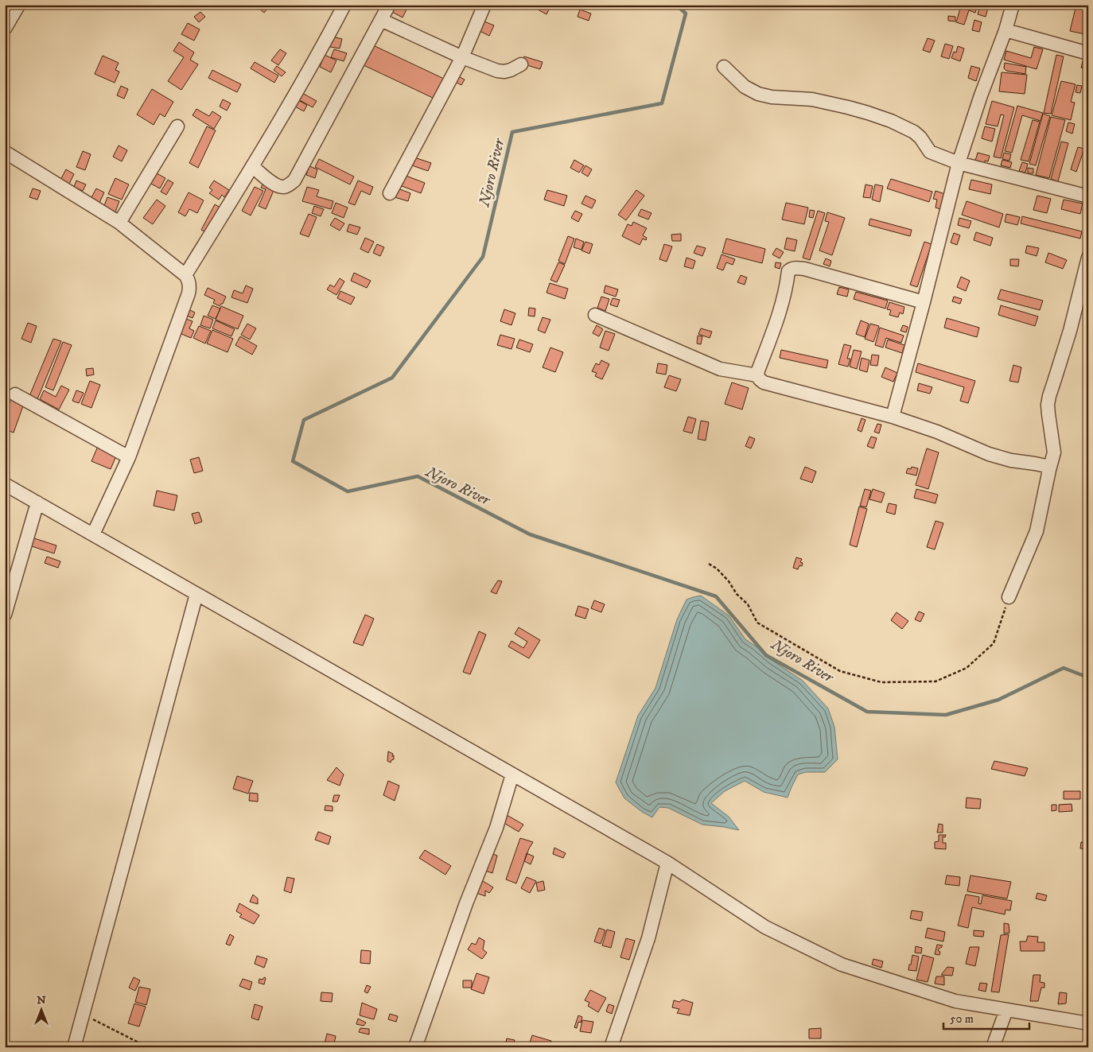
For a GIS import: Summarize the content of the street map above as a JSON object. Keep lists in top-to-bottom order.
{
  "water": ["Njoro River"],
  "scale_bar": "50 m",
  "north": "top"
}
